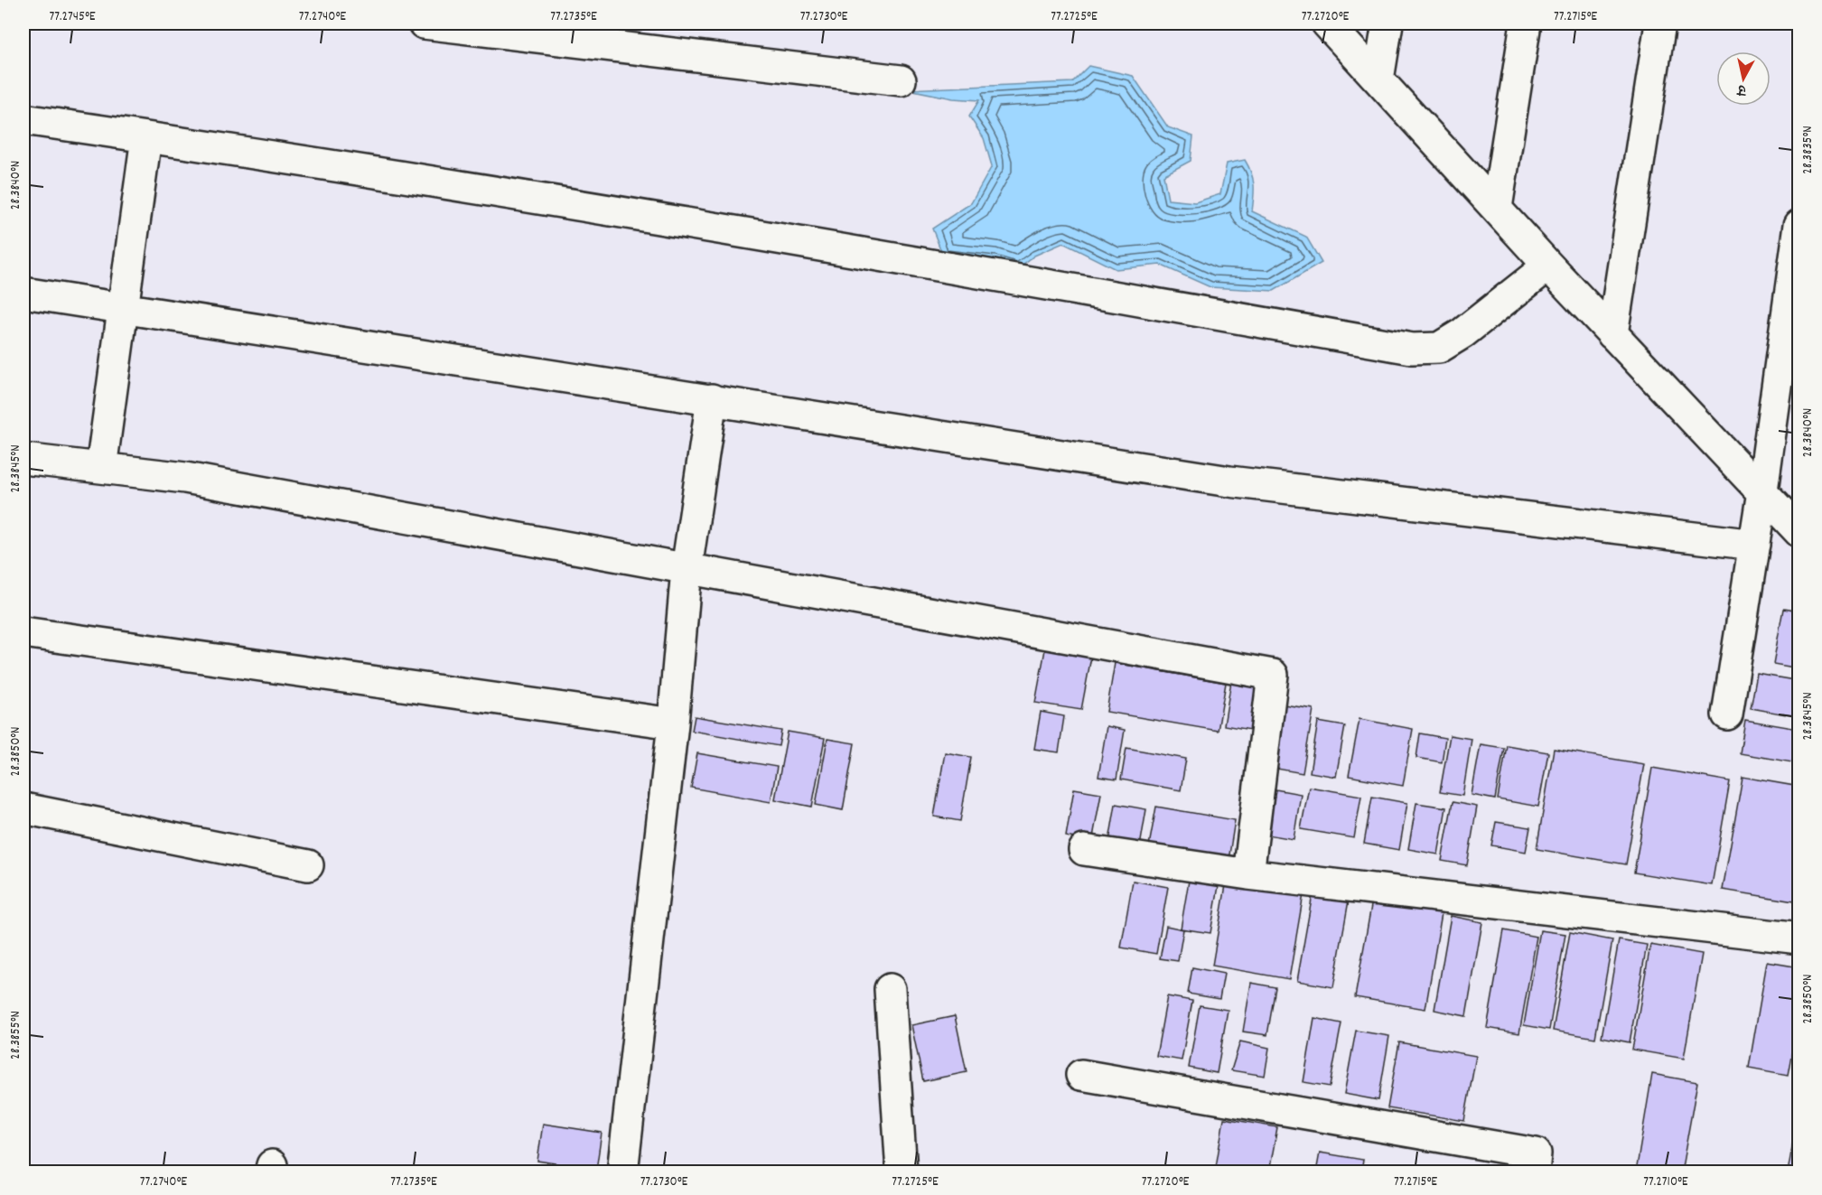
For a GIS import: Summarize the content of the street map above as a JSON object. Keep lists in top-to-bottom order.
{
  "north": "bottom",
  "coordinates": [
    "77.2745°E",
    "77.2740°E",
    "77.2735°E",
    "77.2730°E",
    "77.2725°E",
    "77.2720°E",
    "77.2715°E",
    "28.3835°N",
    "28.3840°N",
    "28.3845°N",
    "28.3850°N",
    "28.3855°N",
    "77.2710°E"
  ]
}
